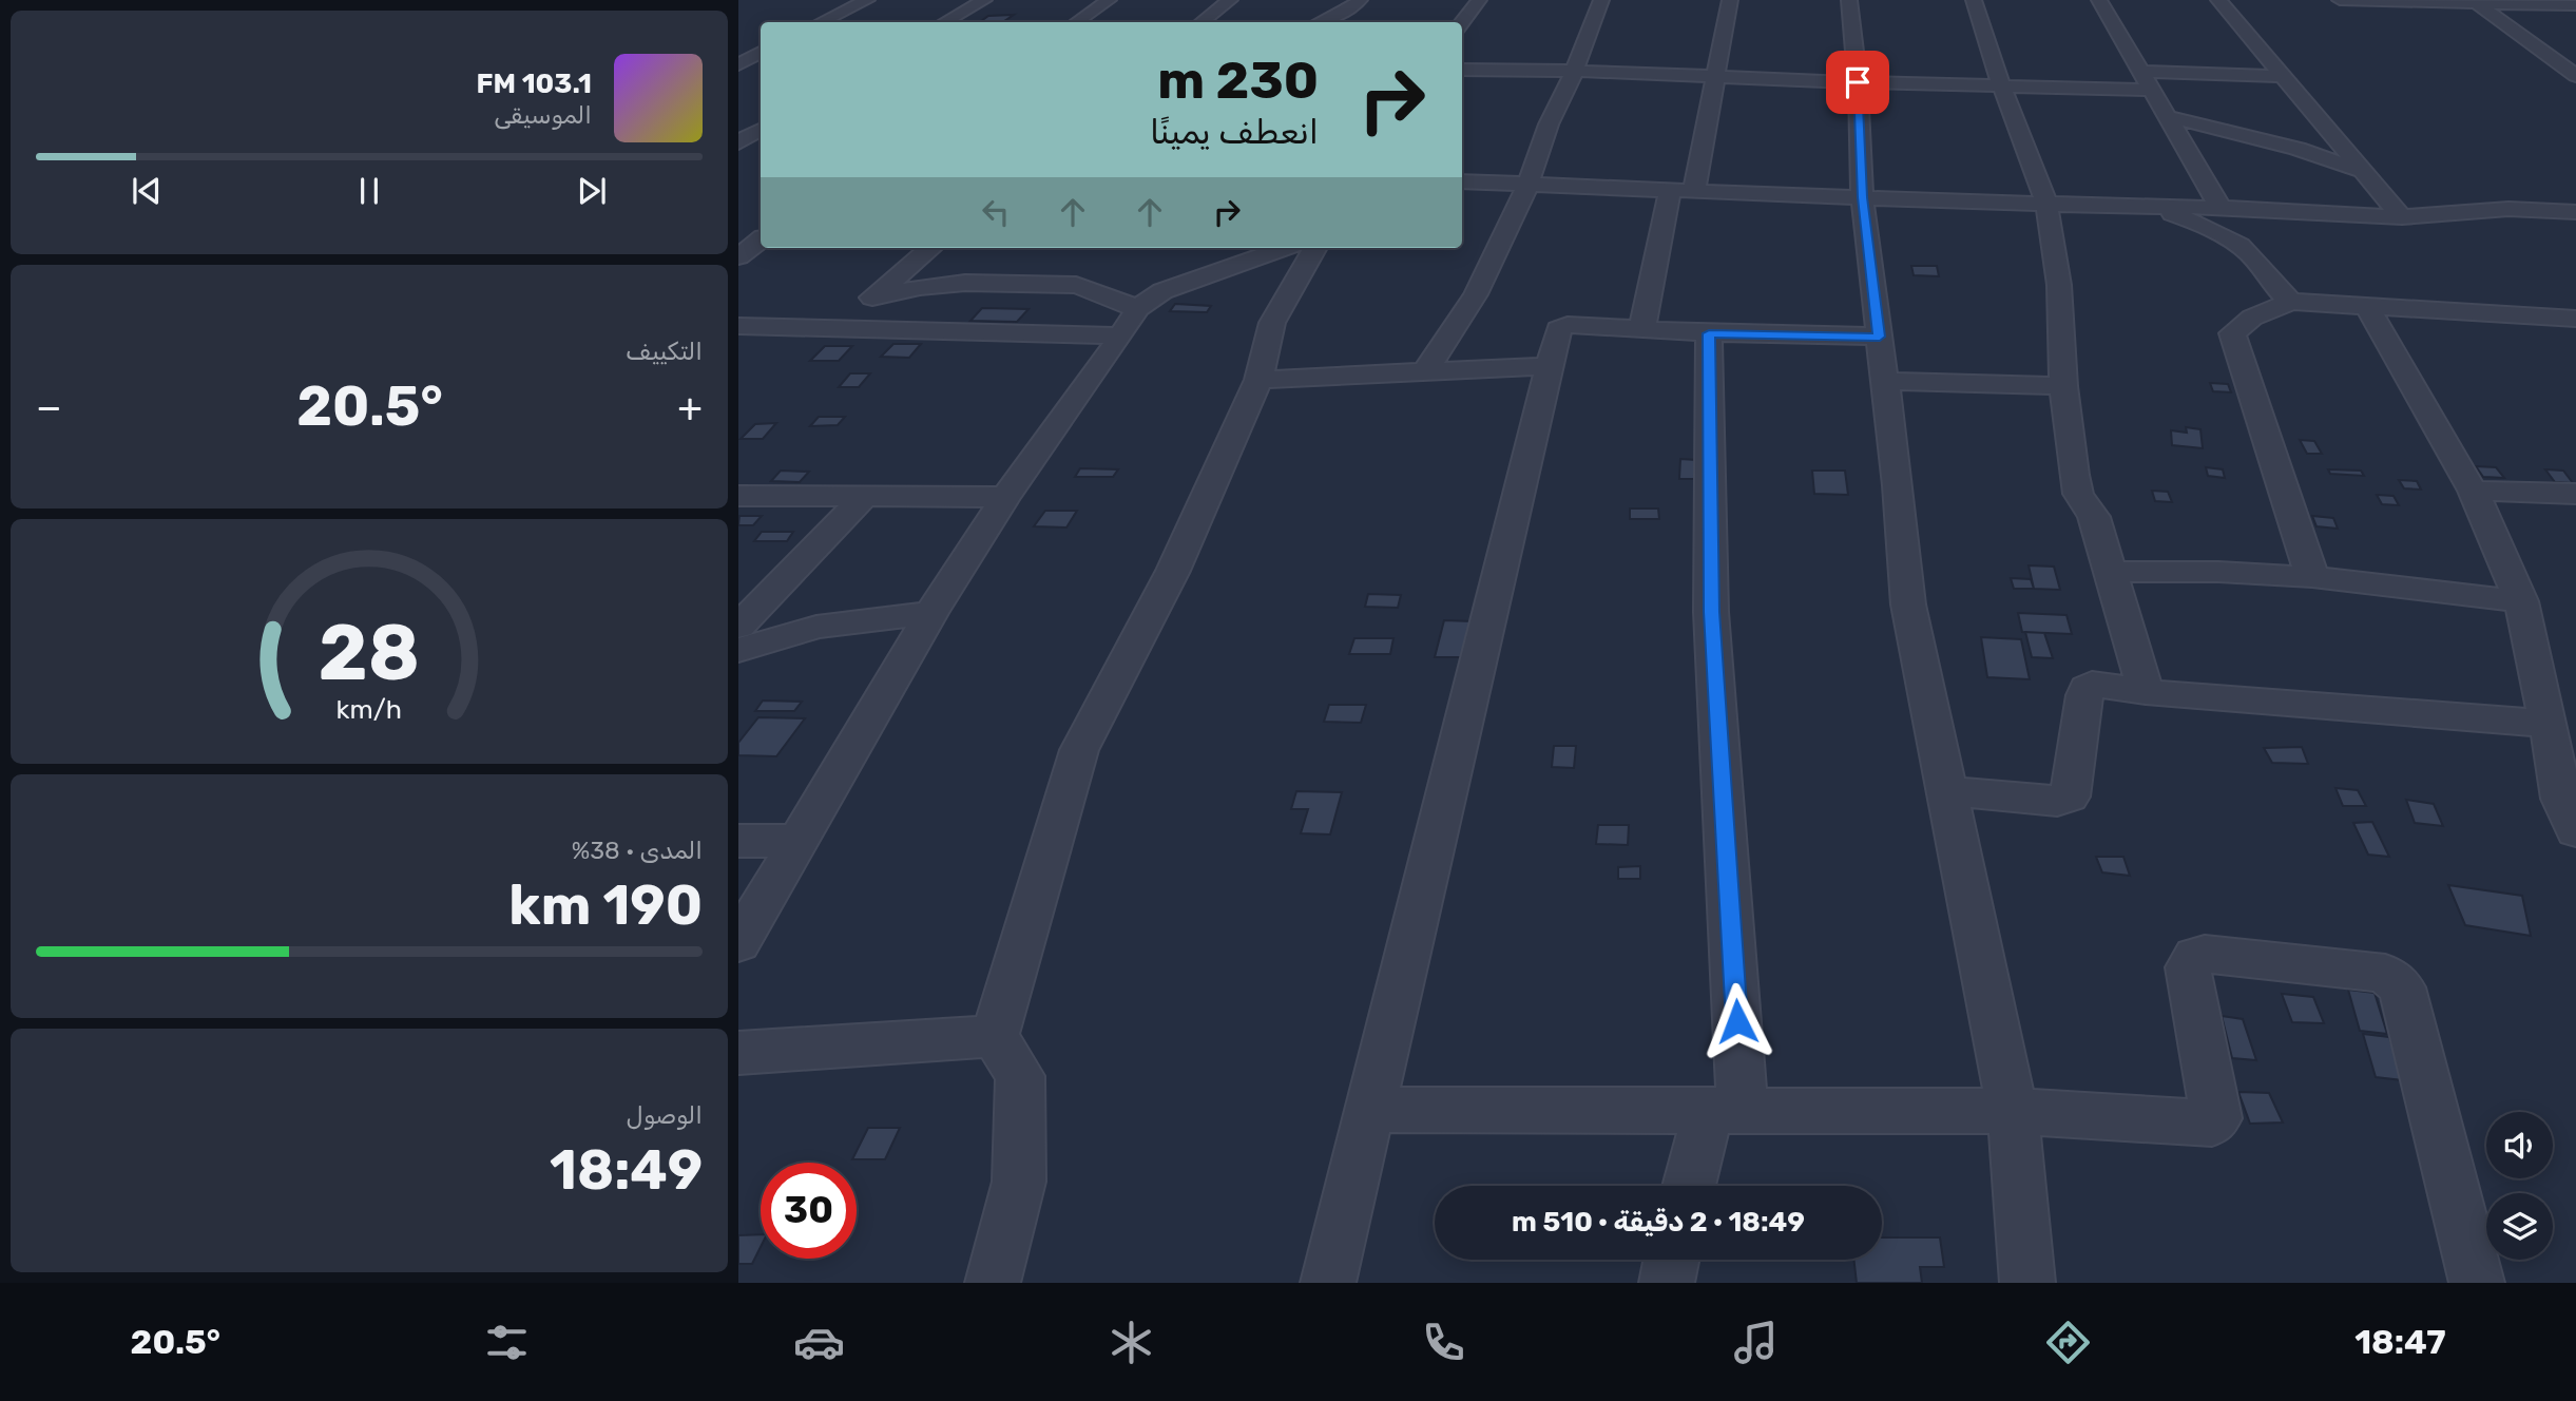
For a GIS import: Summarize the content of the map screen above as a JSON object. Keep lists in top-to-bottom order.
{
  "page": {
    "turn": ["230 m", "انعطف يمينًا"],
    "song": ["103.1 FM", "الموسيقى"],
    "tile": [
      "التكييف",
      ["المدى · 38%", "190 km"],
      ["الوصول", "18:49"]
    ],
    "heat": ["−", "20.5°", "+"],
    "limit": "30",
    "trip": "18:49 · 2 دقيقة · 510 m",
    "tabs": ["18:47", "20.5°"],
    "gauge": ["28", "km/h"]
  }
}
